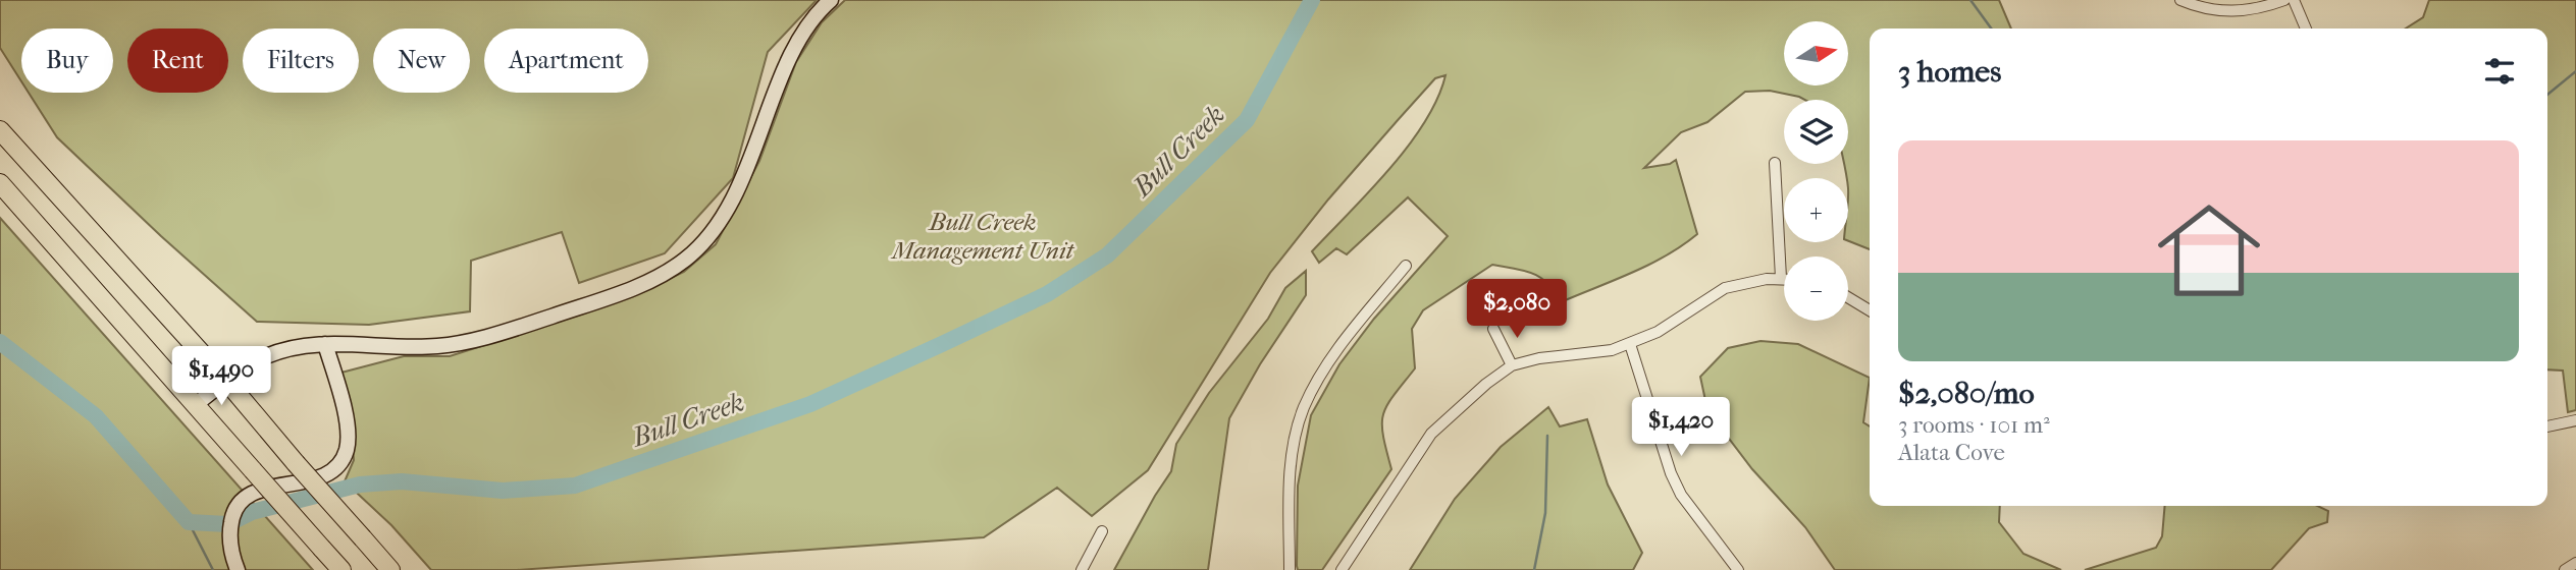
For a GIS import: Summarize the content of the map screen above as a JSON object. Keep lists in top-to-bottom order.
{
  "water": ["Bull Creek"],
  "parks": ["Bull Creek Management Unit"],
  "north": "right",
  "page": {
    "map_buttons": ["+", "−"],
    "chip": [
      "Buy",
      "Rent",
      "Filters",
      "New",
      "Apartment"
    ],
    "heading": "3 homes",
    "list": [
      {
        "name": "$2,080/mo",
        "note": "3 rooms · 101 m² · Alata Cove"
      }
    ],
    "price": ["$2,080", "$1,490", "$1,420"]
  }
}
